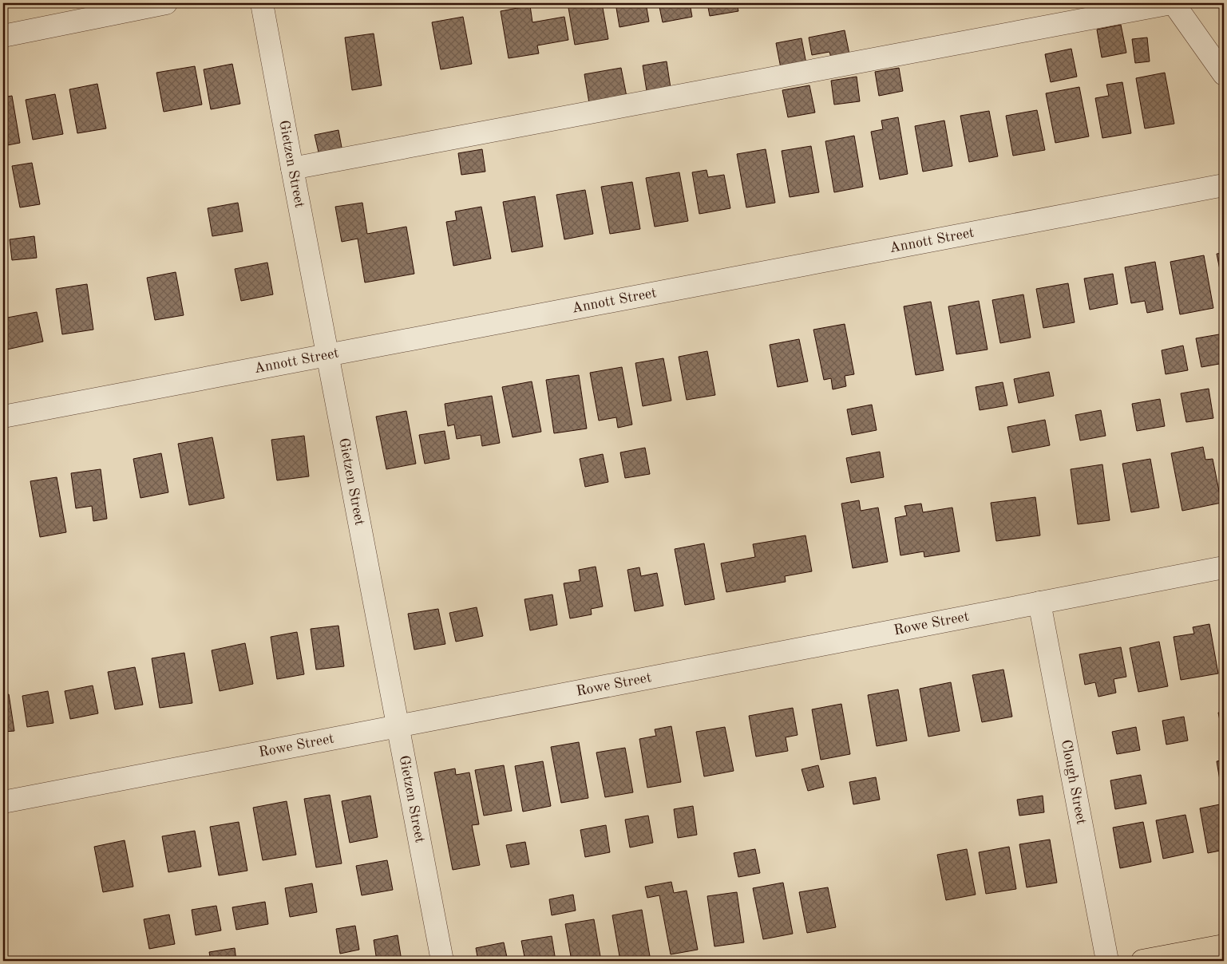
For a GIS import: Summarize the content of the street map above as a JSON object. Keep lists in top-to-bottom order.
{
  "streets": {
    "street": [
      "Gietzen Street",
      "Annott Street",
      "Rowe Street",
      "Clough Street"
    ]
  },
  "crossings": [
    ["Gietzen Street", "Annott Street"],
    ["Gietzen Street", "Rowe Street"],
    ["Rowe Street", "Clough Street"]
  ]
}
